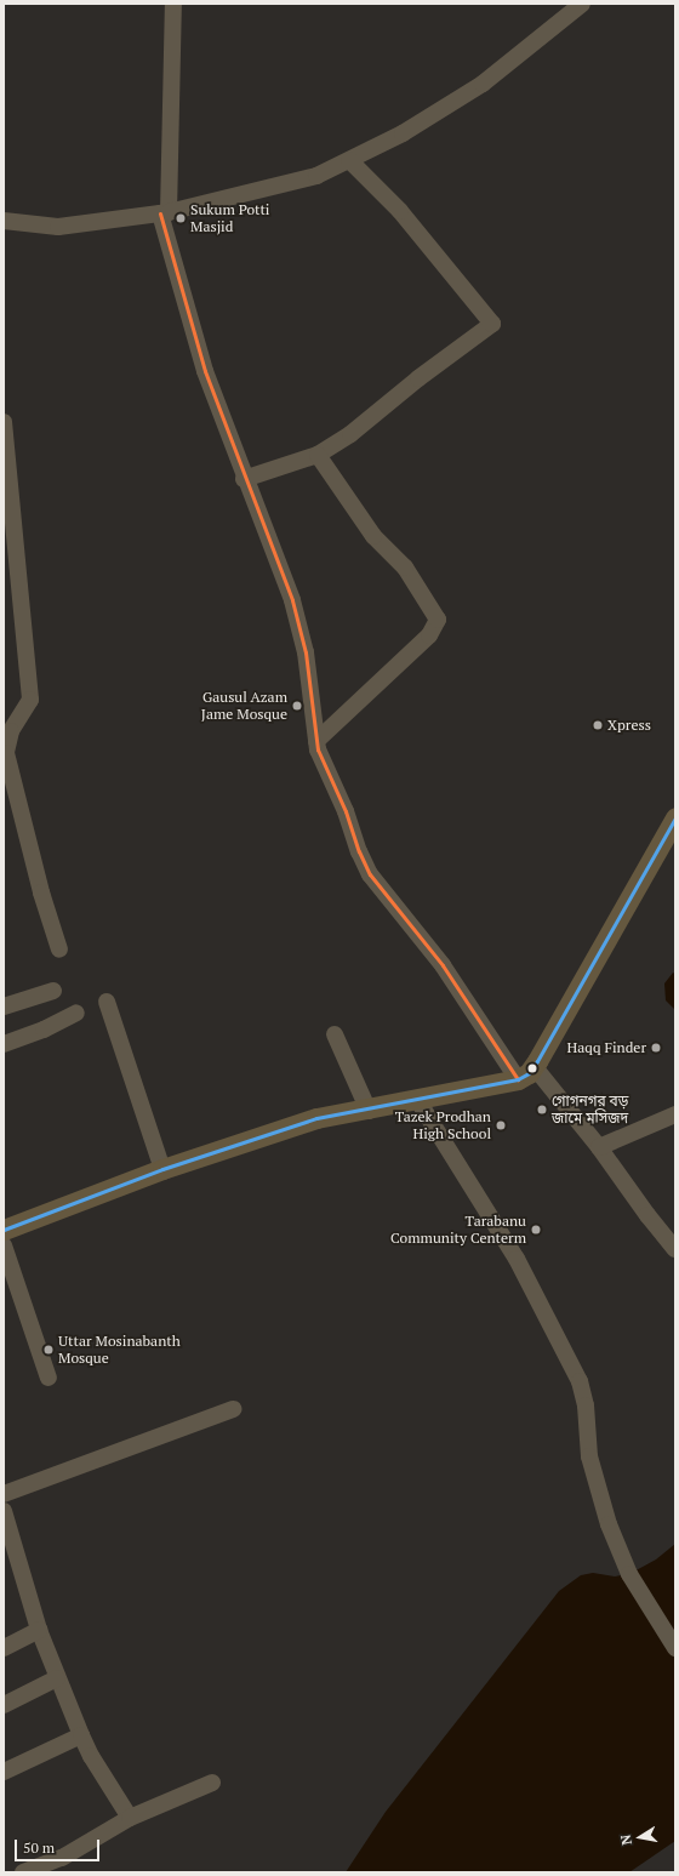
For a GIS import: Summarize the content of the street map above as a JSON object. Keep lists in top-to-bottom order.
{
  "places": [
    "Sukum Potti Masjid",
    "Gausul Azam Jame Mosque",
    "Xpress",
    "Haqq Finder",
    "গোগনগর বড় জামে মসিজদ",
    "Tazek Prodhan High School",
    "Tarabanu Community Centerm",
    "Uttar Mosinabanth Mosque"
  ],
  "scale_bar": "50 m",
  "north": "left"
}
